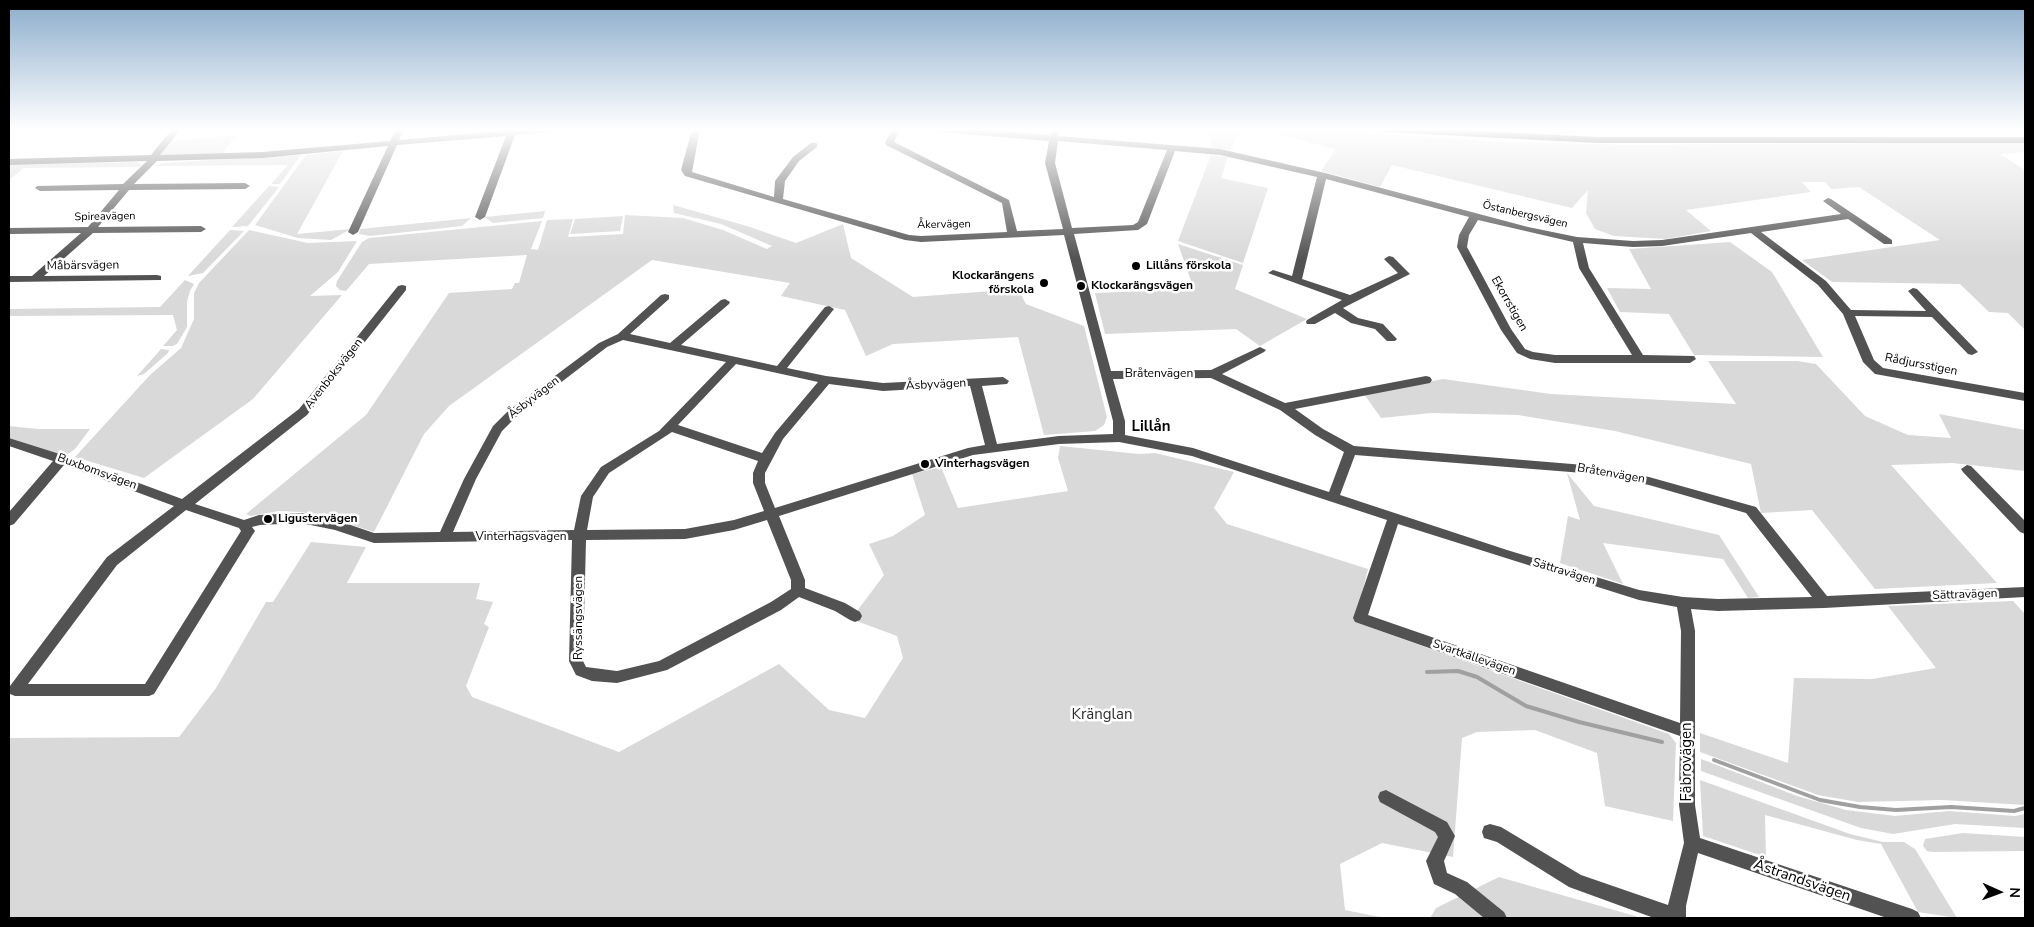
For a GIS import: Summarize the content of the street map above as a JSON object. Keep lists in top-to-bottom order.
{
  "streets": {
    "street": [
      "Östanbergsvägen",
      "Spireavägen",
      "Åkervägen",
      "Måbärsvägen",
      "Ekorrstigen",
      "Rådjursstigen",
      "Avenboksvägen",
      "Bråtenvägen",
      "Åsbyvägen",
      "Buxbomsvägen",
      "Vinterhagsvägen",
      "Sättravägen",
      "Ryssängsvägen",
      "Svartkällevägen",
      "Fäbrovägen",
      "Åstrandsvägen"
    ]
  },
  "crossings": [
    ["Östanbergsvägen", "Ekorrstigen"],
    ["Östanbergsvägen", "Rådjursstigen"],
    ["Avenboksvägen", "Buxbomsvägen"],
    ["Bråtenvägen", "Sättravägen"],
    ["Åsbyvägen", "Vinterhagsvägen"],
    ["Åsbyvägen", "Ryssängsvägen"],
    ["Vinterhagsvägen", "Sättravägen"],
    ["Vinterhagsvägen", "Ryssängsvägen"],
    ["Sättravägen", "Svartkällevägen"],
    ["Sättravägen", "Fäbrovägen"],
    ["Svartkällevägen", "Fäbrovägen"],
    ["Fäbrovägen", "Åstrandsvägen"]
  ],
  "districts": ["Lillån"],
  "parks": ["Kränglan"],
  "places": [
    "Lillåns förskola",
    "Klockarängens förskola",
    "Klockarängsvägen",
    "Vinterhagsvägen",
    "Ligustervägen"
  ],
  "north": "right"
}
